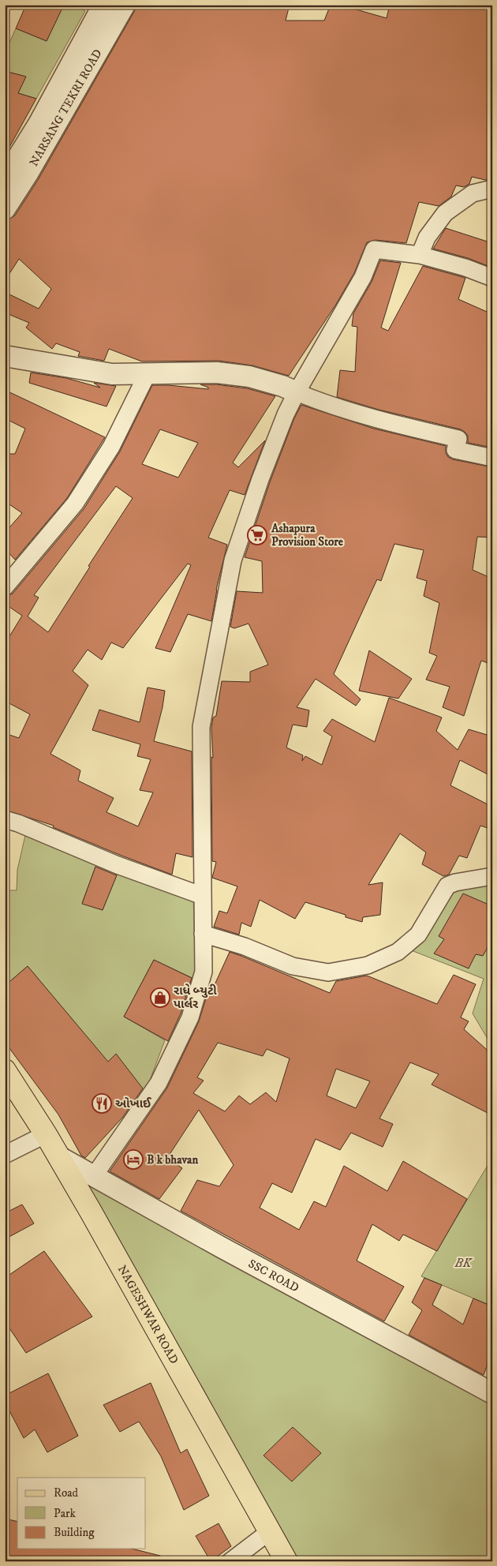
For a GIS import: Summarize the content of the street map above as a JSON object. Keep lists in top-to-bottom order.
{
  "streets": {
    "main road": ["NAGESHWAR ROAD"],
    "street": ["NARSANG TEKRI ROAD", "SSC ROAD"]
  },
  "crossings": [
    ["SSC ROAD", "NAGESHWAR ROAD"]
  ],
  "parks": ["BK"],
  "places": {
    "supermarket": ["Ashapura Provision Store"],
    "shop": ["રાધે બ્યુટી પાર્લર"],
    "restaurant": ["ઓખાઈ"],
    "hotel": ["B k bhavan"]
  },
  "legend": ["Road", "Park", "Building"]
}
